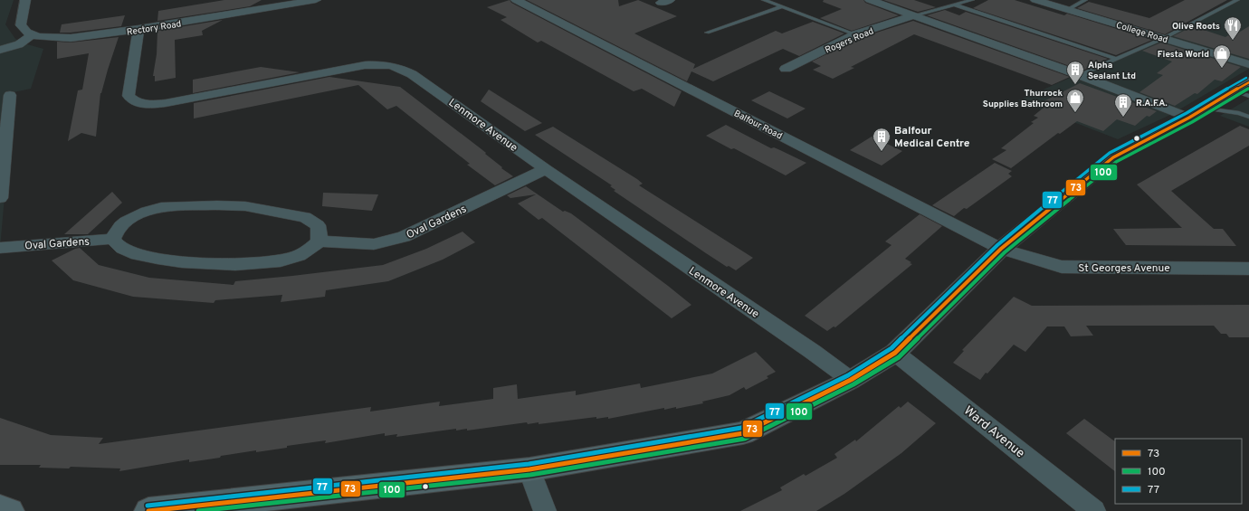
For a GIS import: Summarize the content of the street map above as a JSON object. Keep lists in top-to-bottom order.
{
  "streets": {
    "street": [
      "Rectory Road",
      "College Road",
      "Rogers Road",
      "Balfour Road",
      "Lenmore Avenue",
      "Oval Gardens",
      "St Georges Avenue",
      "Ward Avenue"
    ]
  },
  "crossings": [
    ["Rectory Road", "Lenmore Avenue"],
    ["Balfour Road", "St Georges Avenue"],
    ["Lenmore Avenue", "Oval Gardens"]
  ],
  "places": {
    "restaurant": ["Olive Roots"],
    "shop": ["Fiesta World", "Thurrock Supplies Bathroom"],
    "building": ["Alpha Sealant Ltd", "R.A.F.A.", "Balfour Medical Centre"]
  },
  "lines": ["transit line 77", "transit line 73", "transit line 100"],
  "legend": ["73", "100", "77"]
}
